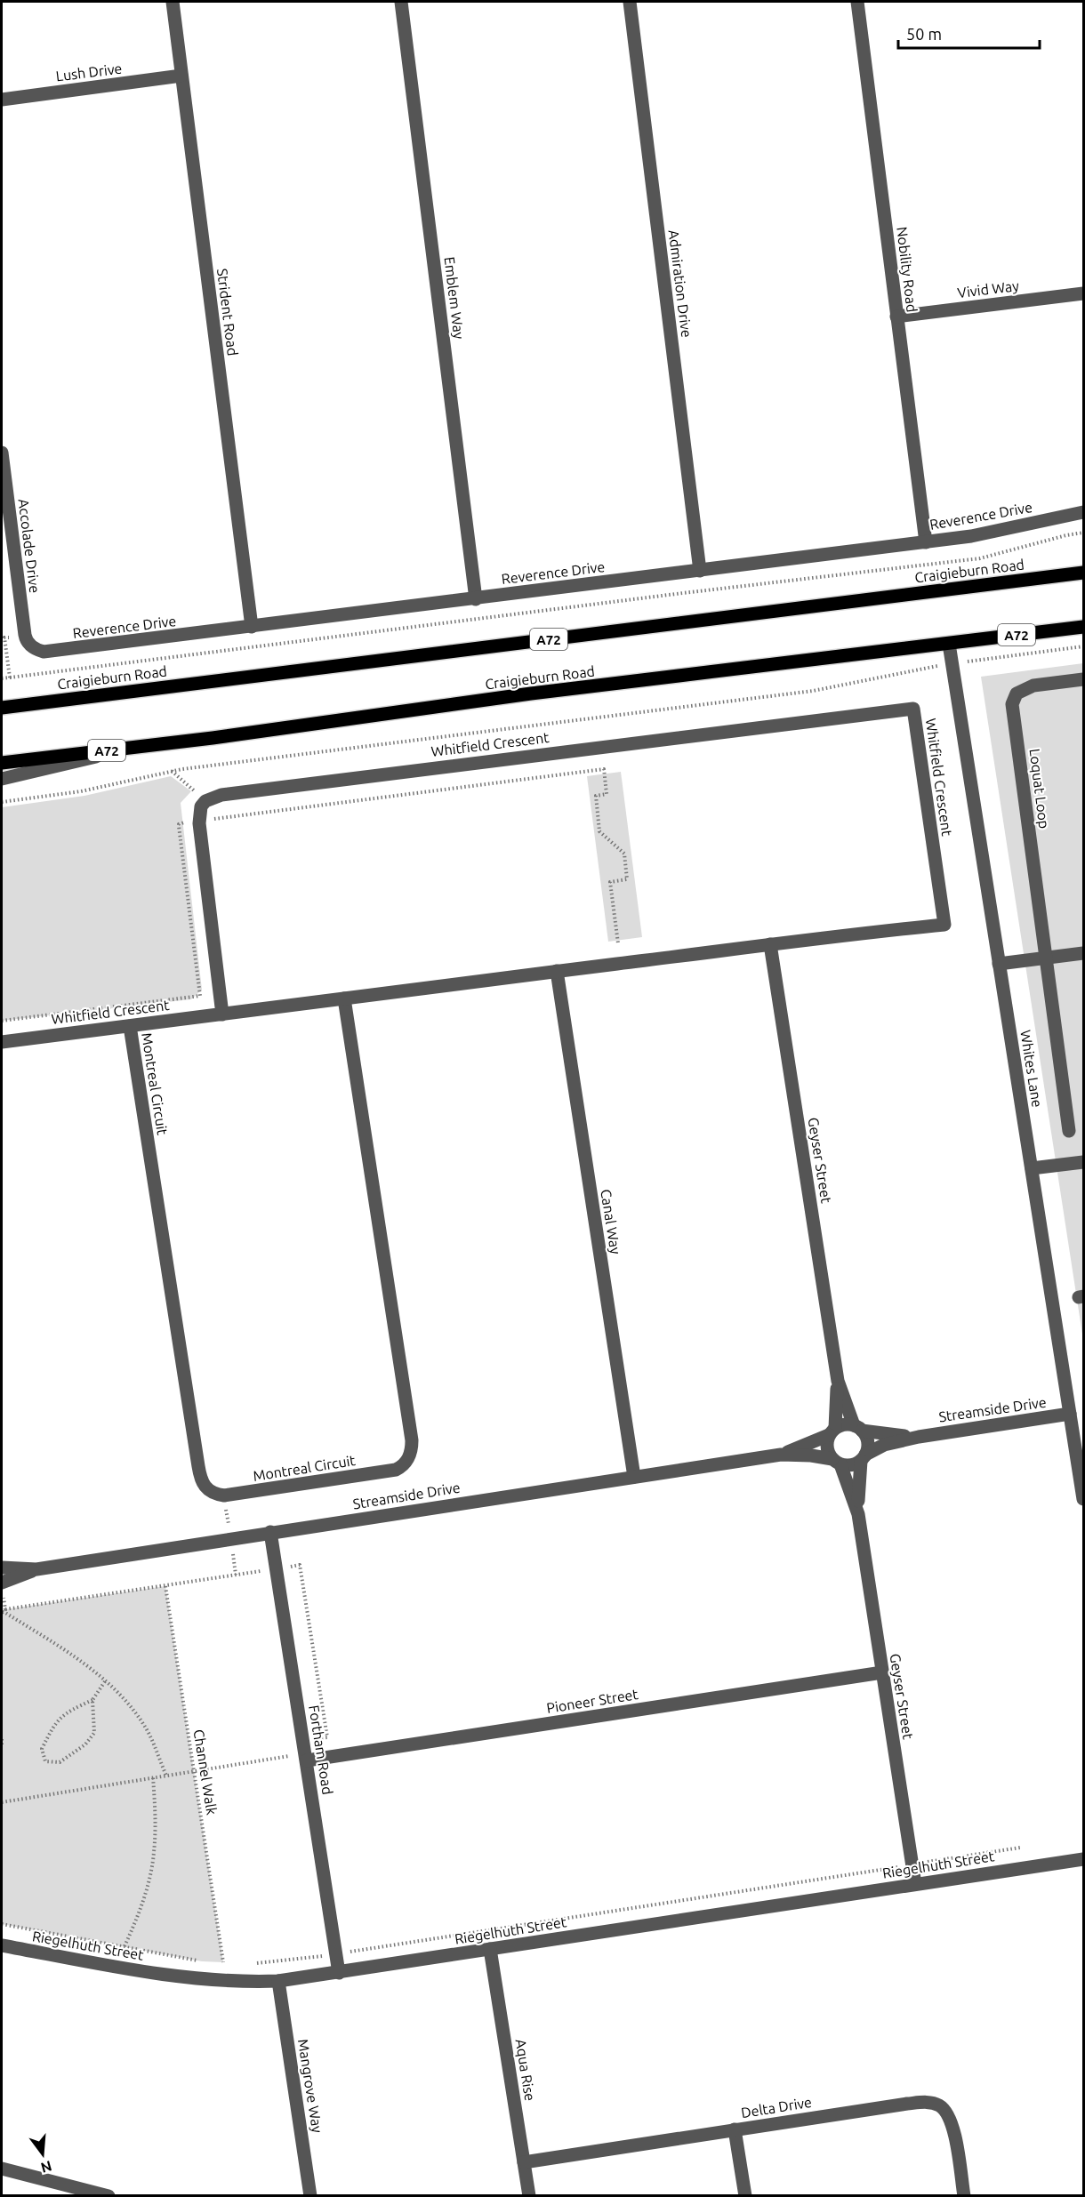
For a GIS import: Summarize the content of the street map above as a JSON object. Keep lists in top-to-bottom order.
{
  "streets": {
    "main road": ["Craigieburn Road", "A72"],
    "street": [
      "Lush Drive",
      "Nobility Road",
      "Admiration Drive",
      "Vivid Way",
      "Emblem Way",
      "Strident Road",
      "Reverence Drive",
      "Accolade Drive",
      "Whitfield Crescent",
      "Loquat Loop",
      "Whites Lane",
      "Montreal Circuit",
      "Geyser Street",
      "Canal Way",
      "Streamside Drive",
      "Pioneer Street",
      "Fortham Road",
      "Riegelhuth Street",
      "Aqua Rise",
      "Mangrove Way",
      "Delta Drive"
    ],
    "path": ["Channel Walk"]
  },
  "crossings": [
    ["Lush Drive", "Strident Road"],
    ["Nobility Road", "Vivid Way"],
    ["Nobility Road", "Reverence Drive"],
    ["Admiration Drive", "Reverence Drive"],
    ["Emblem Way", "Reverence Drive"],
    ["Strident Road", "Reverence Drive"],
    ["Reverence Drive", "Accolade Drive"],
    ["Craigieburn Road", "Whites Lane"],
    ["Whitfield Crescent", "Montreal Circuit"],
    ["Whitfield Crescent", "Geyser Street"],
    ["Whitfield Crescent", "Canal Way"],
    ["Whites Lane", "Streamside Drive"],
    ["Geyser Street", "Streamside Drive"],
    ["Geyser Street", "Pioneer Street"],
    ["Geyser Street", "Riegelhuth Street"],
    ["Canal Way", "Streamside Drive"],
    ["Streamside Drive", "Fortham Road"],
    ["Pioneer Street", "Fortham Road"],
    ["Fortham Road", "Riegelhuth Street"],
    ["Riegelhuth Street", "Aqua Rise"],
    ["Riegelhuth Street", "Mangrove Way"],
    ["Aqua Rise", "Delta Drive"]
  ],
  "scale_bar": "50 m",
  "north": "bottom"
}
